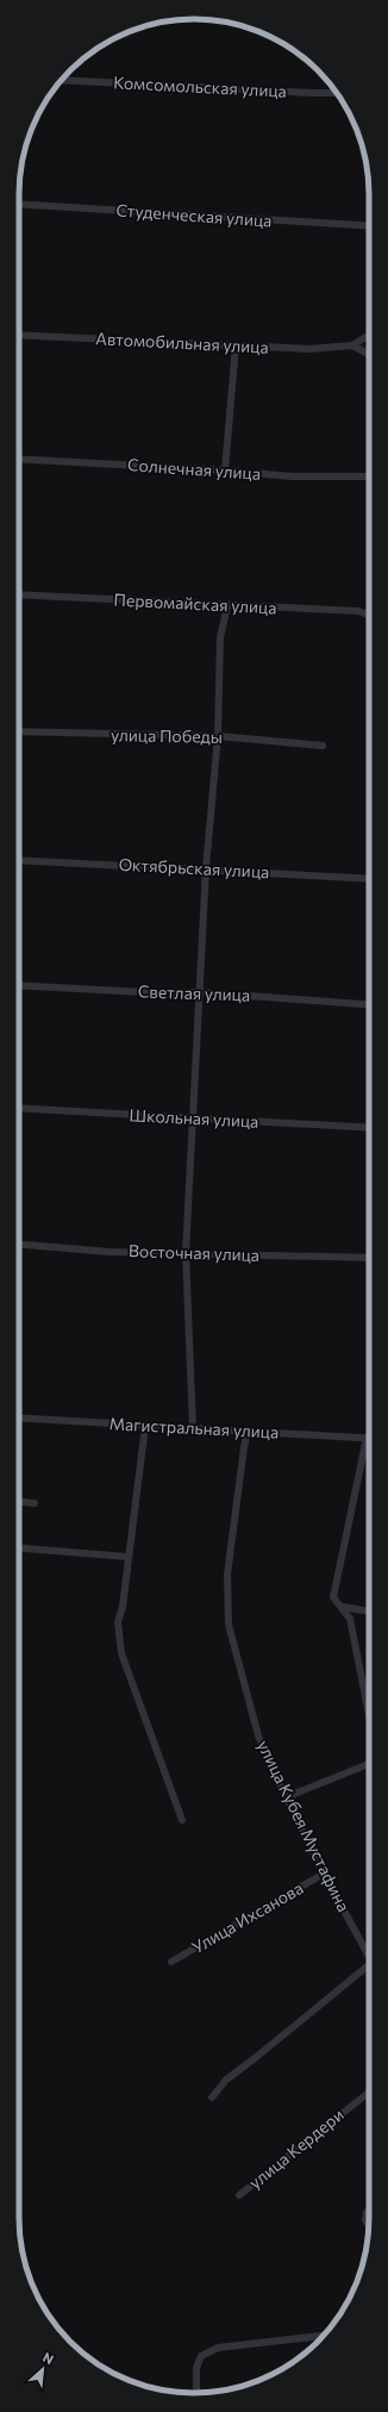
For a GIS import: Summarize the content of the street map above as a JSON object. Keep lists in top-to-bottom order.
{
  "streets": {
    "street": [
      "Комсомольская улица",
      "Студенческая улица",
      "Автомобильная улица",
      "Солнечная улица",
      "Первомайская улица",
      "улица Победы",
      "Октябрьская улица",
      "Светлая улица",
      "Школьная улица",
      "Восточная улица",
      "Магистральная улица",
      "улица Кубея Мустафина",
      "Улица Ихсанова",
      "улица Кердери"
    ]
  },
  "crossings": [
    ["Магистральная улица", "улица Кубея Мустафина"],
    ["улица Кубея Мустафина", "Улица Ихсанова"]
  ],
  "north": "top right"
}
